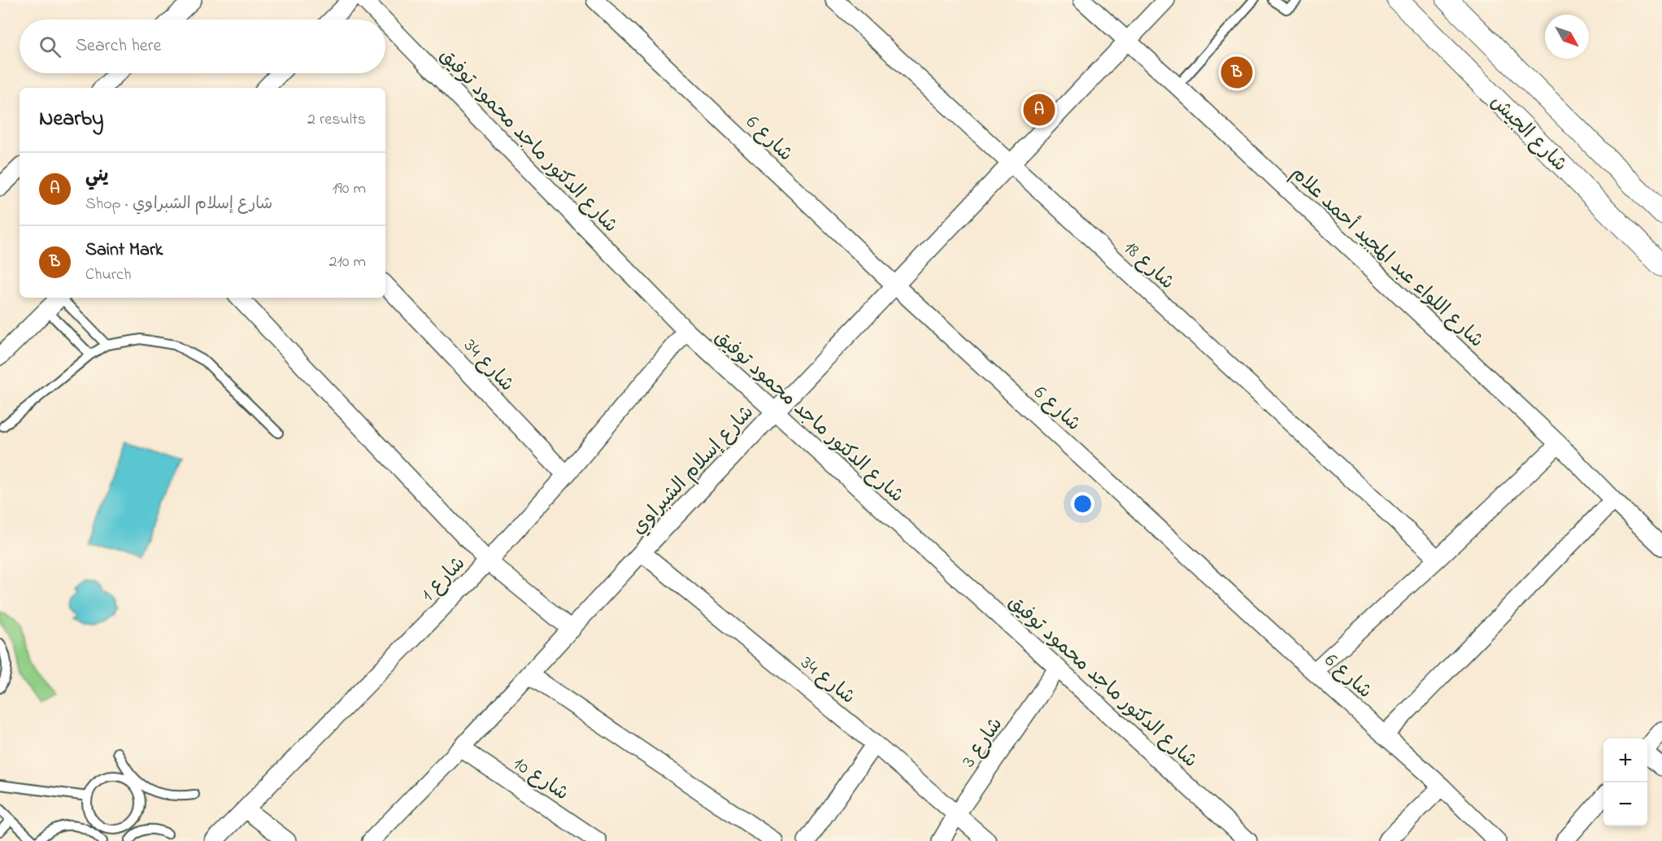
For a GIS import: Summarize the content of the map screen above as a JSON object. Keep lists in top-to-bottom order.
{
  "streets": {
    "street": [
      "شارع الجيش",
      "شارع 6",
      "شارع الدكتور ماجد محمود توفيق",
      "شارع اللواء عبد المجيد أحمد علام",
      "شارع 18",
      "شارع 34",
      "شارع إسلام الشبراوي",
      "شارع 1",
      "شارع 3",
      "شارع 10"
    ]
  },
  "crossings": [
    ["شارع 6", "شارع إسلام الشبراوي"],
    ["شارع الدكتور ماجد محمود توفيق", "شارع إسلام الشبراوي"],
    ["شارع الدكتور ماجد محمود توفيق", "شارع 1"],
    ["شارع الدكتور ماجد محمود توفيق", "شارع 3"],
    ["شارع اللواء عبد المجيد أحمد علام", "شارع إسلام الشبراوي"],
    ["شارع 18", "شارع إسلام الشبراوي"],
    ["شارع 34", "شارع إسلام الشبراوي"],
    ["شارع 34", "شارع 1"],
    ["شارع 34", "شارع 3"],
    ["شارع إسلام الشبراوي", "شارع 10"]
  ],
  "north": "bottom right",
  "page": {
    "search": "Search here",
    "pins": ["B", "A"],
    "heading": ["Nearby", "2 results"],
    "list": [
      {
        "mark": "A",
        "name": "يني",
        "note": "Shop · شارع إسلام الشبراوي",
        "value": "190 m"
      },
      {
        "mark": "B",
        "name": "Saint Mark",
        "note": "Church",
        "value": "210 m"
      }
    ],
    "map_buttons": ["+", "−"]
  }
}
